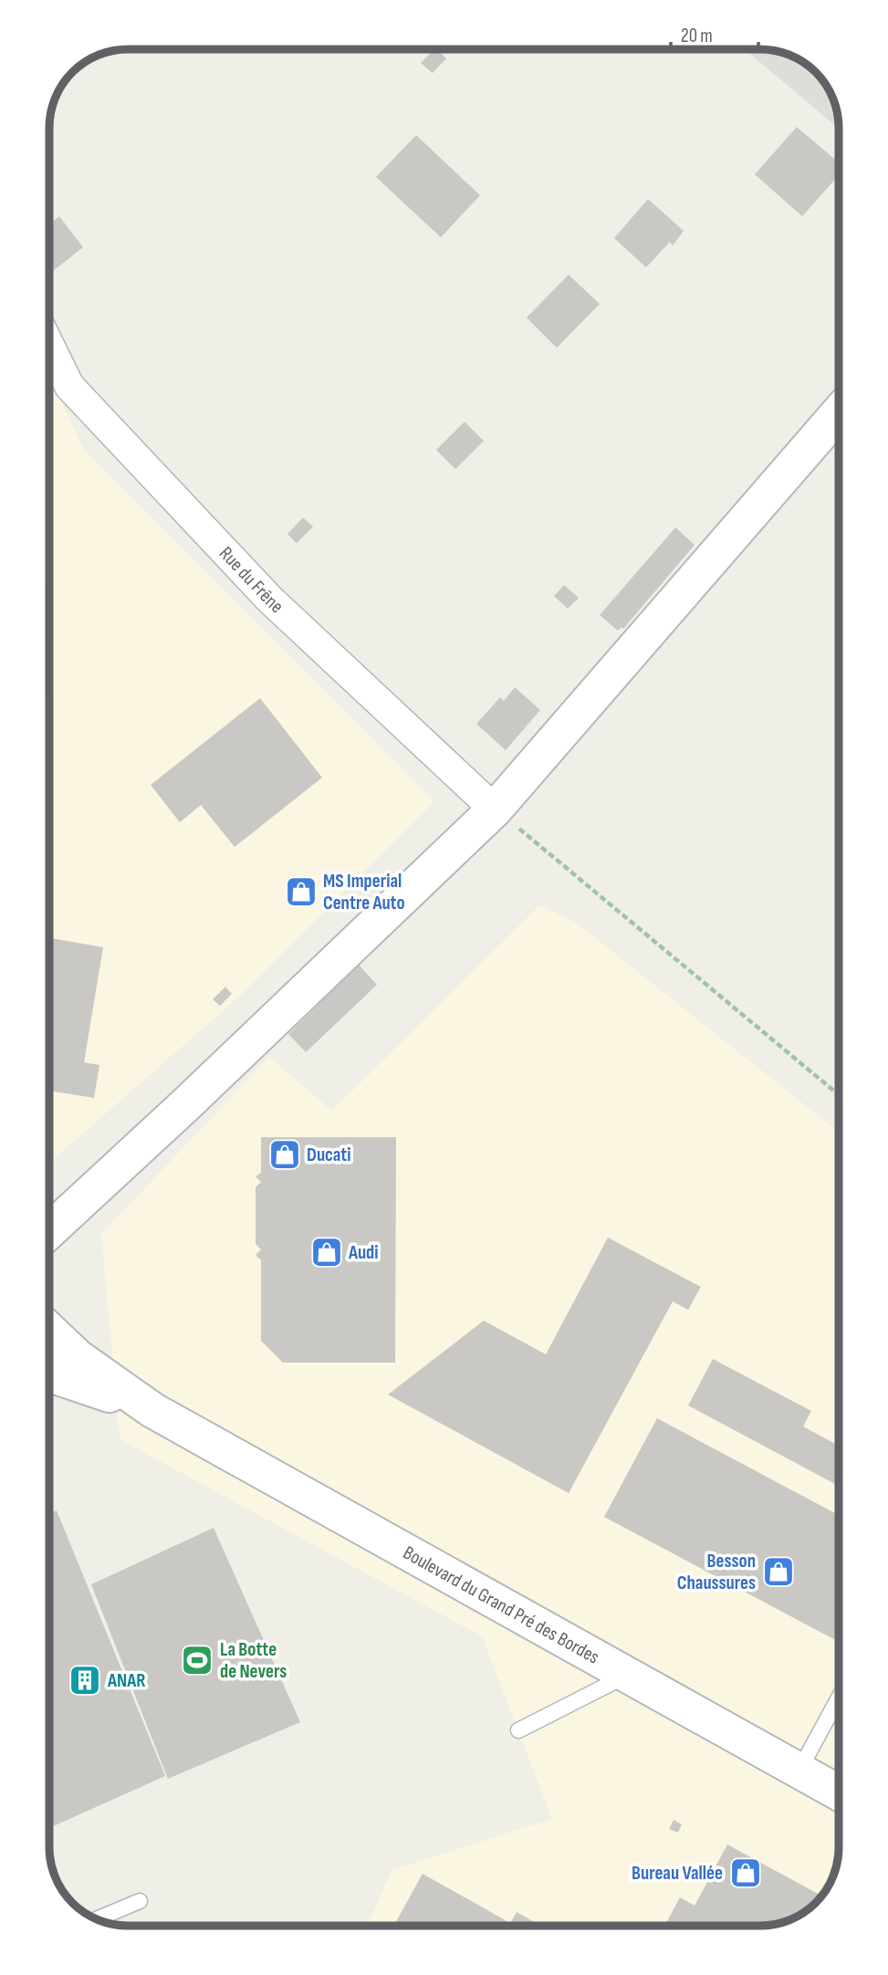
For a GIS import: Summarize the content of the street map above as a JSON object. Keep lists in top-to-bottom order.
{
  "streets": {
    "main road": ["Boulevard du Grand Pré des Bordes"],
    "street": ["Rue du Frêne"]
  },
  "places": {
    "shop": [
      "MS Imperial Centre Auto",
      "Ducati",
      "Audi",
      "Besson Chaussures",
      "Bureau Vallée"
    ],
    "sports": ["La Botte de Nevers"],
    "building": ["ANAR"]
  },
  "scale_bar": "20 m"
}
